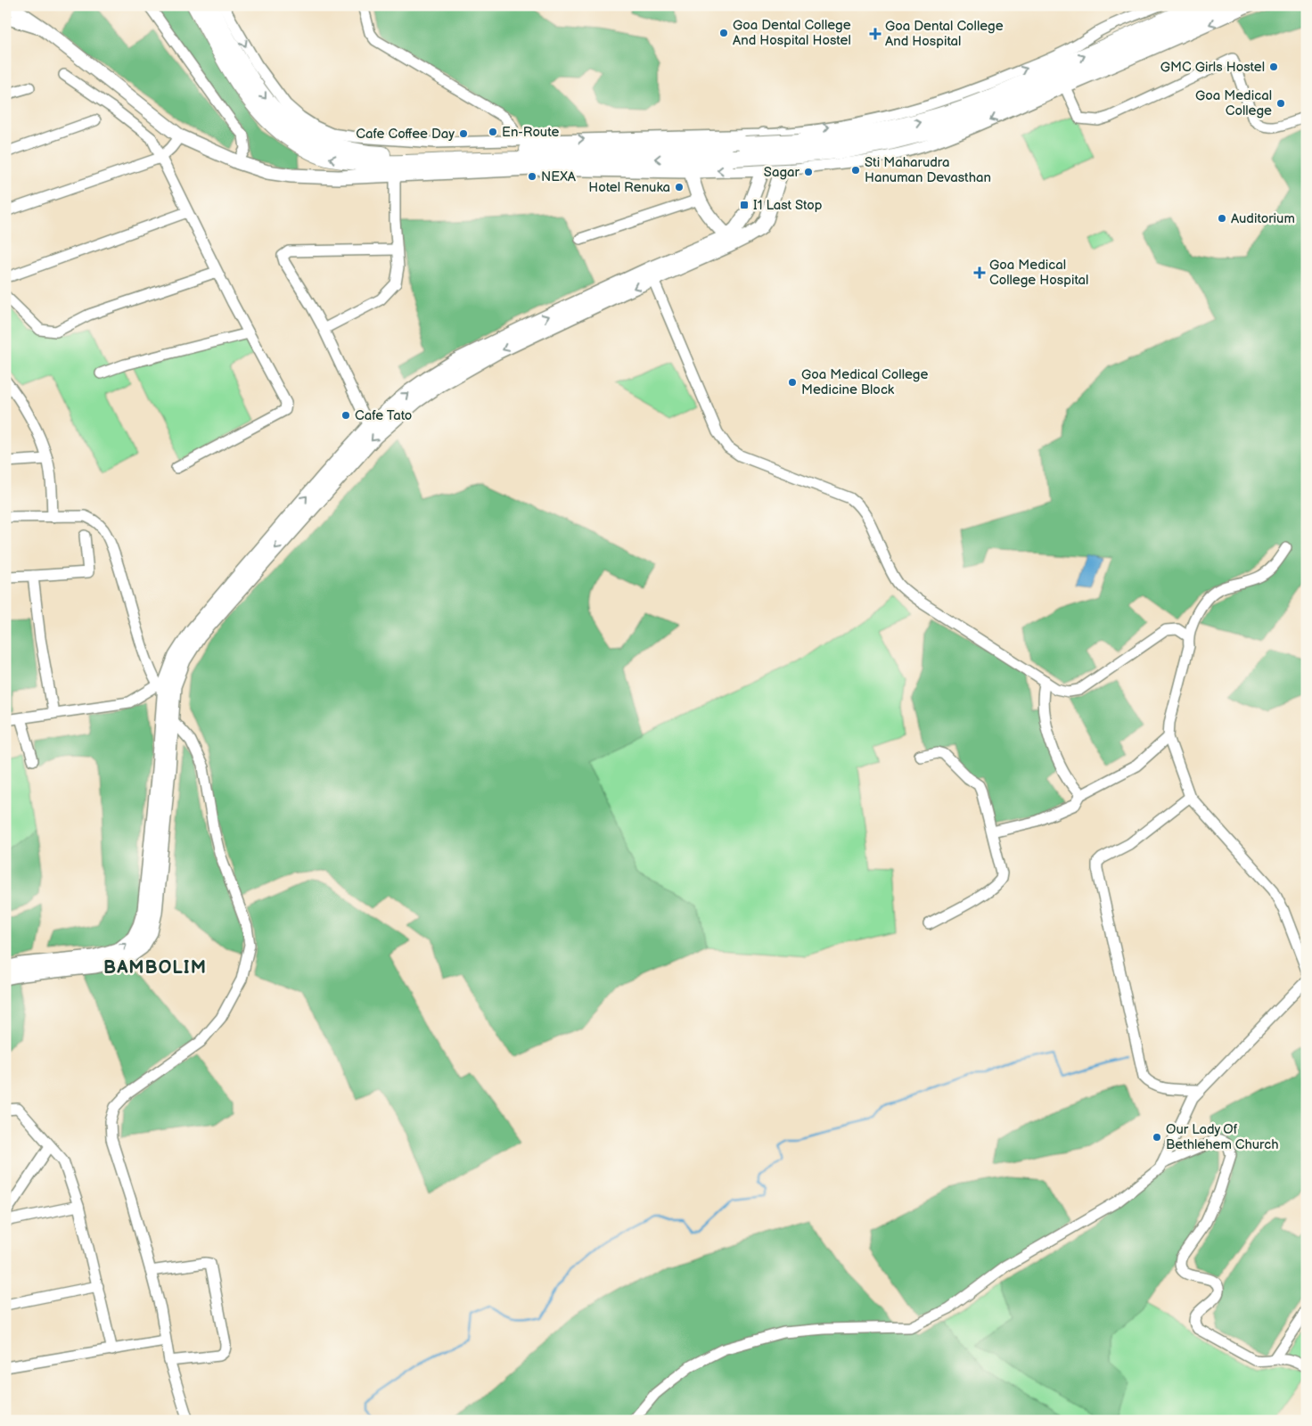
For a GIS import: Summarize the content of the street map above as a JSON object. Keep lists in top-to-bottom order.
{
  "districts": ["BAMBOLIM"],
  "places": {
    "other": [
      "Goa Dental College And Hospital Hostel",
      "GMC Girls Hostel",
      "Goa Medical College",
      "En-Route",
      "Cafe Coffee Day",
      "Sti Maharudra Hanuman Devasthan",
      "Sagar",
      "NEXA",
      "Hotel Renuka",
      "Auditorium",
      "Goa Medical College Medicine Block",
      "Cafe Tato",
      "Our Lady Of Bethlehem Church"
    ],
    "health": ["Goa Dental College And Hospital", "Goa Medical College Hospital"],
    "transit": ["I1 Last Stop"]
  }
}
